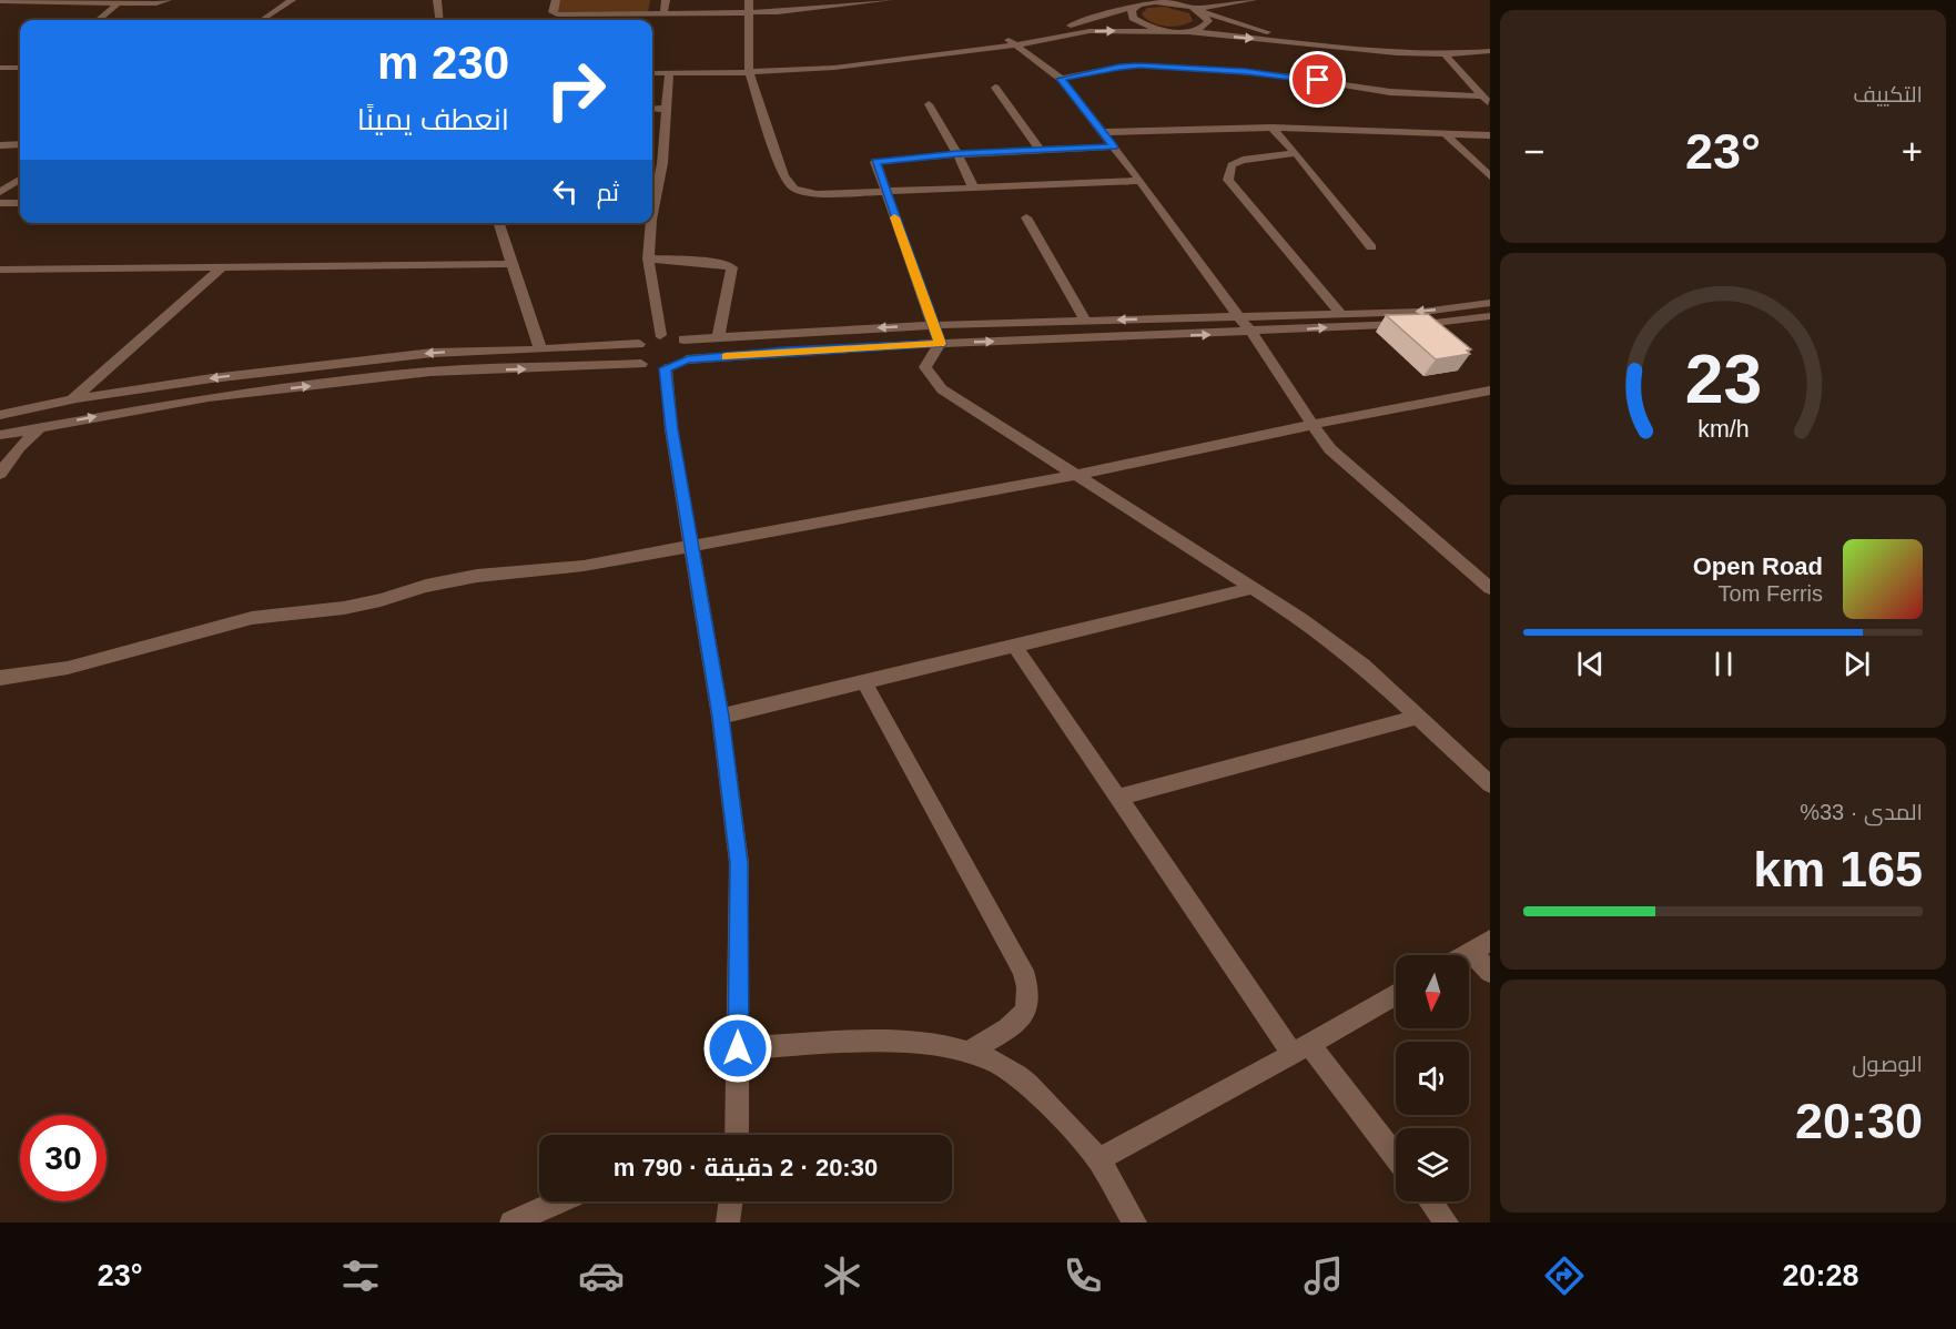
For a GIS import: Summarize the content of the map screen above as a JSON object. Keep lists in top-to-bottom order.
{
  "north": "bottom",
  "page": {
    "tile": [
      "التكييف",
      ["المدى · 33%", "165 km"],
      ["الوصول", "20:30"]
    ],
    "turn": ["230 m", "انعطف يمينًا"],
    "heat": ["−", "23°", "+"],
    "then": "ثم",
    "song": ["Open Road", "Tom Ferris"],
    "limit": "30",
    "trip": "20:30 · 2 دقيقة · 790 m",
    "tabs": ["20:28", "23°"],
    "gauge": ["23", "km/h"]
  }
}
